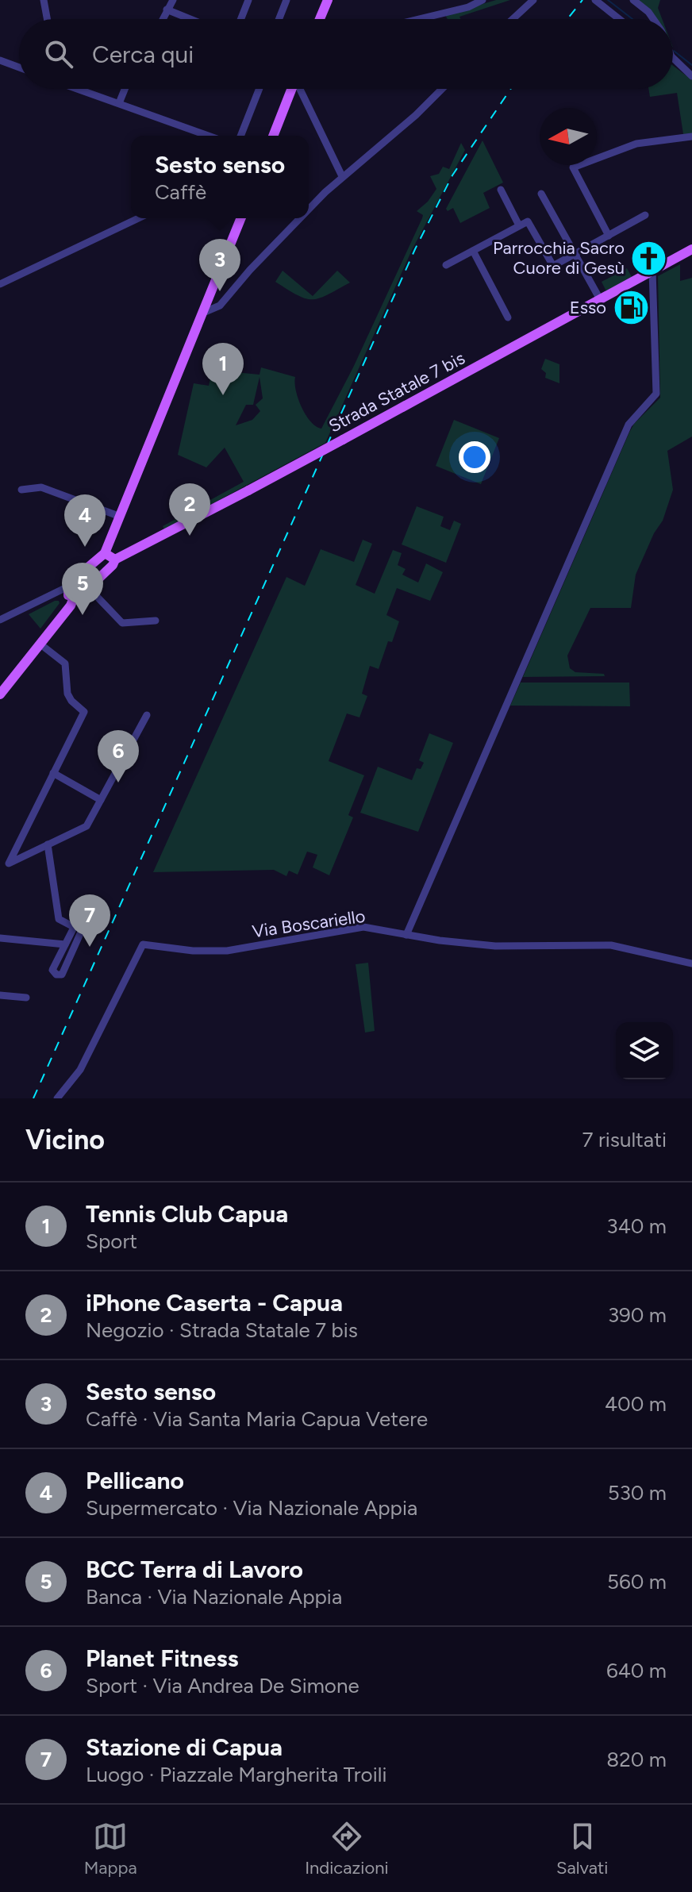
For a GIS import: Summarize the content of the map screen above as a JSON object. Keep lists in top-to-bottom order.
{
  "streets": {
    "main road": ["Strada Statale 7 bis"],
    "street": ["Via Boscariello"]
  },
  "places": {
    "church": ["Parrocchia Sacro Cuore di Gesù"],
    "fuel station": ["Esso"]
  },
  "north": "left",
  "page": {
    "search": "Cerca qui",
    "popup": ["Sesto senso", "Caffè"],
    "pins": [
      "3",
      "1",
      "2",
      "4",
      "5",
      "6",
      "7"
    ],
    "heading": ["Vicino", "7 risultati"],
    "list": [
      {
        "mark": "1",
        "name": "Tennis Club Capua",
        "note": "Sport",
        "value": "340 m"
      },
      {
        "mark": "2",
        "name": "iPhone Caserta - Capua",
        "note": "Negozio · Strada Statale 7 bis",
        "value": "390 m"
      },
      {
        "mark": "3",
        "name": "Sesto senso",
        "note": "Caffè · Via Santa Maria Capua Vetere",
        "value": "400 m"
      },
      {
        "mark": "4",
        "name": "Pellicano",
        "note": "Supermercato · Via Nazionale Appia",
        "value": "530 m"
      },
      {
        "mark": "5",
        "name": "BCC Terra di Lavoro",
        "note": "Banca · Via Nazionale Appia",
        "value": "560 m"
      },
      {
        "mark": "6",
        "name": "Planet Fitness",
        "note": "Sport · Via Andrea De Simone",
        "value": "640 m"
      },
      {
        "mark": "7",
        "name": "Stazione di Capua",
        "note": "Luogo · Piazzale Margherita Troili",
        "value": "820 m"
      }
    ],
    "nav": ["Mappa", "Indicazioni", "Salvati"]
  }
}
